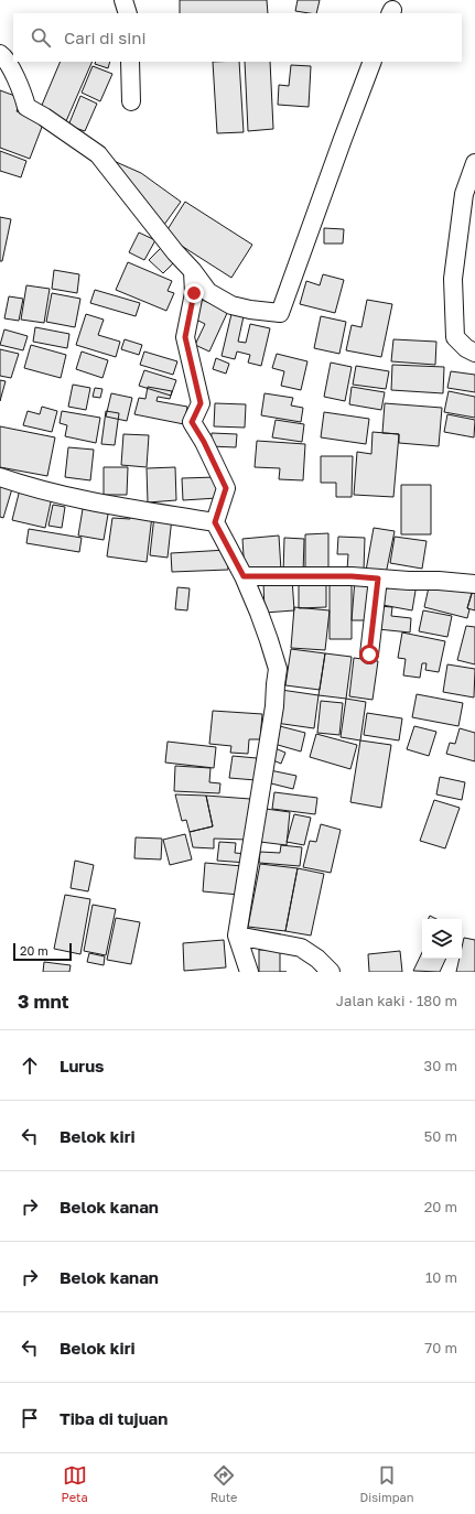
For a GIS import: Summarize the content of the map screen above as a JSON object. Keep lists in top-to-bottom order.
{
  "scale_bar": "20 m",
  "page": {
    "search": "Cari di sini",
    "scale": "20 m",
    "heading": ["3 mnt", "Jalan kaki · 180 m"],
    "list": [
      ["Lurus", "30 m"],
      ["Belok kiri", "50 m"],
      ["Belok kanan", "20 m"],
      ["Belok kanan", "10 m"],
      ["Belok kiri", "70 m"],
      "Tiba di tujuan"
    ],
    "nav": ["Peta", "Rute", "Disimpan"]
  }
}
